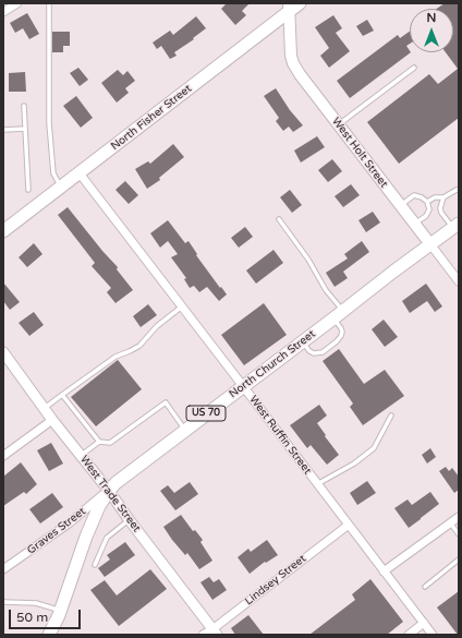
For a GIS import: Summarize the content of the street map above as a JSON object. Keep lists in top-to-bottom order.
{
  "streets": {
    "main road": [
      "North Fisher Street",
      "West Holt Street",
      "North Church Street",
      "US 70"
    ],
    "street": [
      "West Ruffin Street",
      "West Trade Street",
      "Graves Street",
      "Lindsey Street"
    ]
  },
  "crossings": [
    ["North Fisher Street", "West Holt Street"],
    ["North Fisher Street", "West Ruffin Street"],
    ["West Holt Street", "North Church Street"],
    ["North Church Street", "West Ruffin Street"],
    ["North Church Street", "West Trade Street"],
    ["North Church Street", "Graves Street"],
    ["West Ruffin Street", "Lindsey Street"],
    ["West Trade Street", "Graves Street"],
    ["West Trade Street", "Lindsey Street"]
  ],
  "scale_bar": "50 m",
  "north": "top"
}
